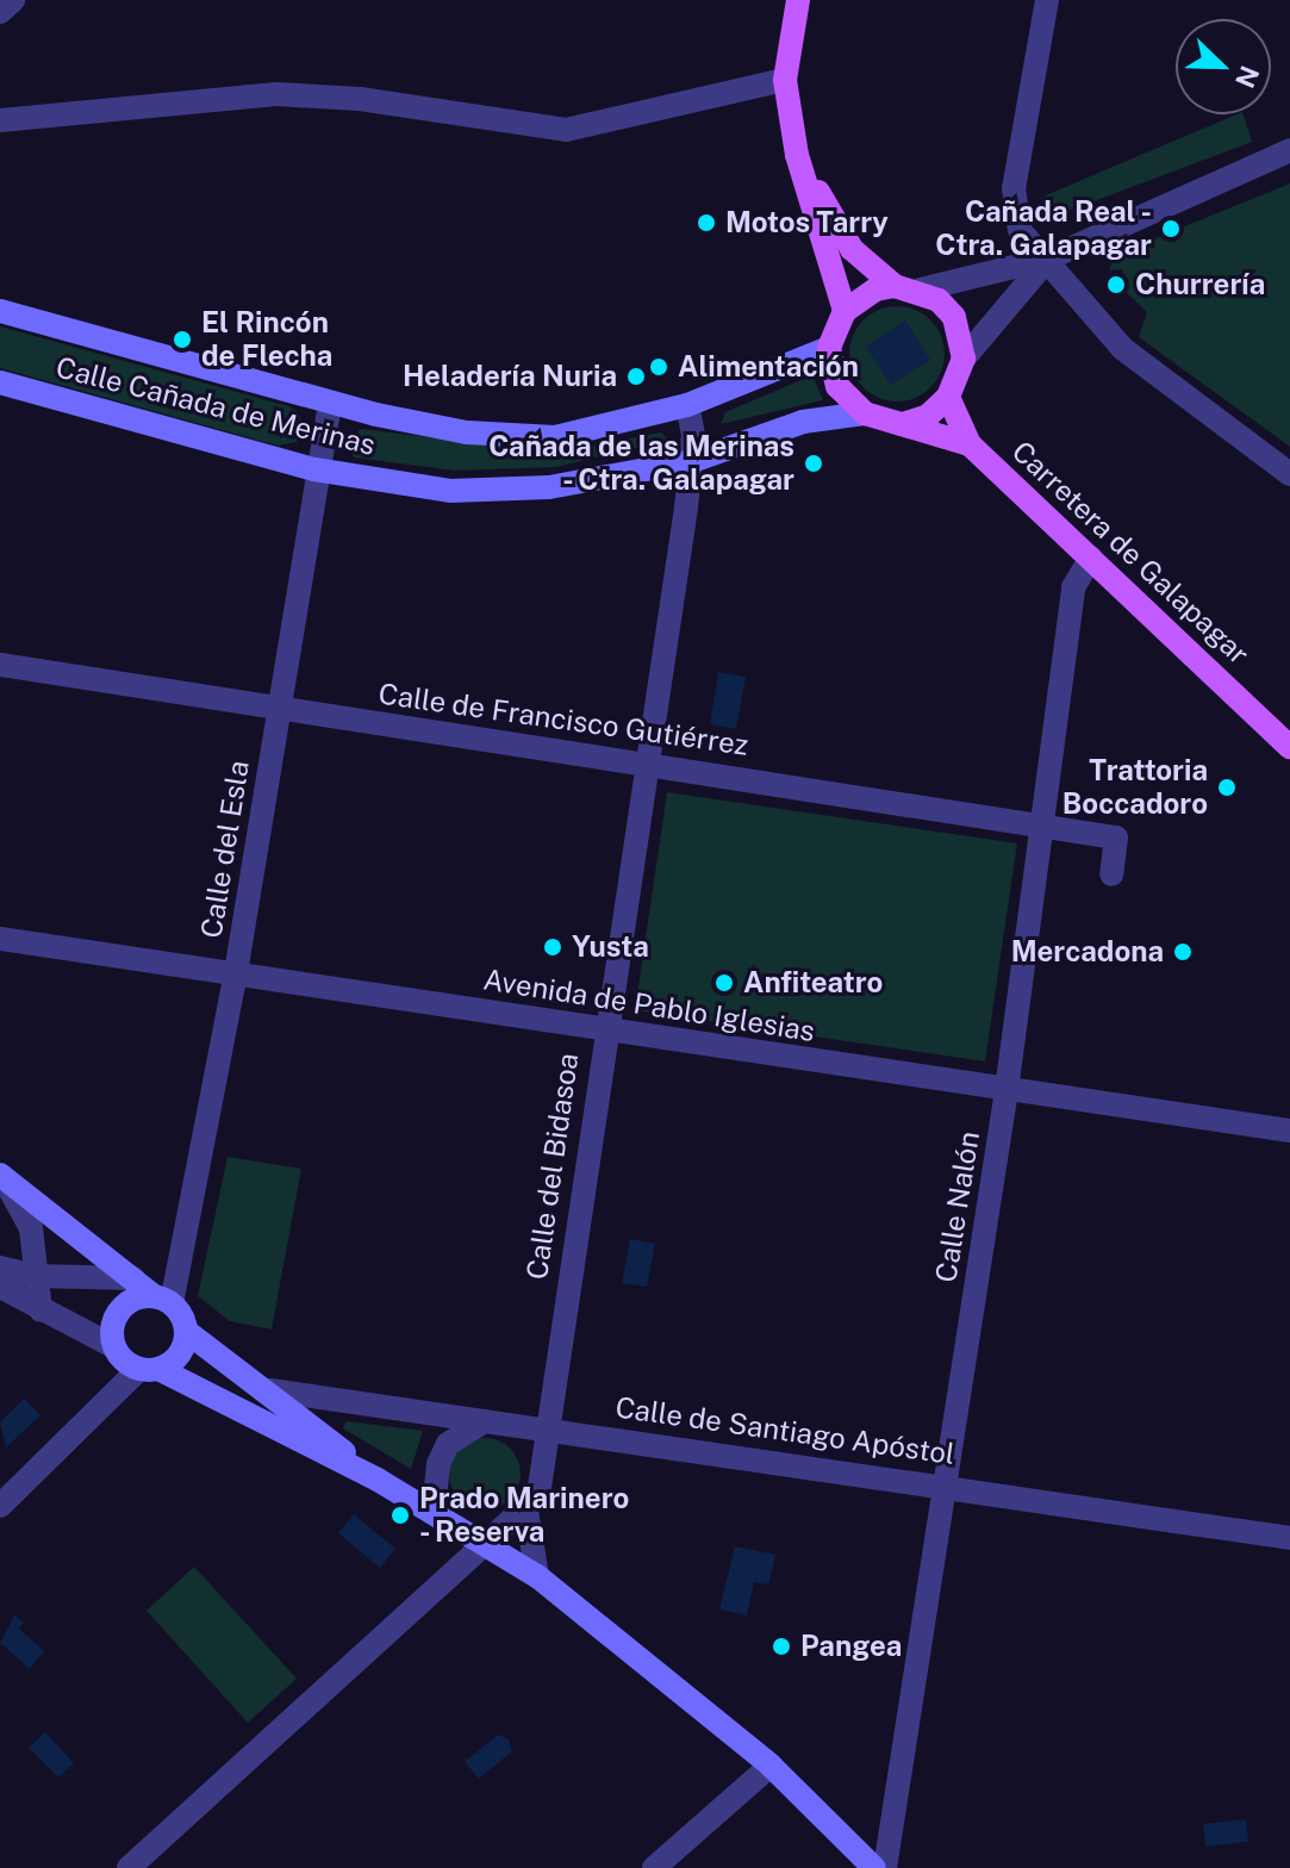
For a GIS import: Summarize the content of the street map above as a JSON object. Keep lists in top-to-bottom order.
{
  "streets": {
    "main road": ["Carretera de Galapagar"],
    "street": [
      "Calle Cañada de Merinas",
      "Calle de Francisco Gutiérrez",
      "Calle del Esla",
      "Avenida de Pablo Iglesias",
      "Calle del Bidasoa",
      "Calle Nalón",
      "Calle de Santiago Apóstol"
    ]
  },
  "crossings": [
    ["Calle Cañada de Merinas", "Calle del Esla"],
    ["Calle Cañada de Merinas", "Calle del Bidasoa"],
    ["Carretera de Galapagar", "Calle Nalón"],
    ["Calle de Francisco Gutiérrez", "Calle del Esla"],
    ["Calle de Francisco Gutiérrez", "Calle del Bidasoa"],
    ["Calle de Francisco Gutiérrez", "Calle Nalón"],
    ["Calle del Esla", "Avenida de Pablo Iglesias"],
    ["Avenida de Pablo Iglesias", "Calle del Bidasoa"],
    ["Avenida de Pablo Iglesias", "Calle Nalón"],
    ["Calle del Bidasoa", "Calle de Santiago Apóstol"],
    ["Calle Nalón", "Calle de Santiago Apóstol"]
  ],
  "places": [
    "Motos Tarry",
    "Cañada Real - Ctra. Galapagar",
    "Churrería",
    "El Rincón de Flecha",
    "Alimentación",
    "Heladería Nuria",
    "Cañada de las Merinas - Ctra. Galapagar",
    "Trattoria Boccadoro",
    "Yusta",
    "Mercadona",
    "Anfiteatro",
    "Prado Marinero - Reserva",
    "Pangea"
  ],
  "north": "bottom right"
}
